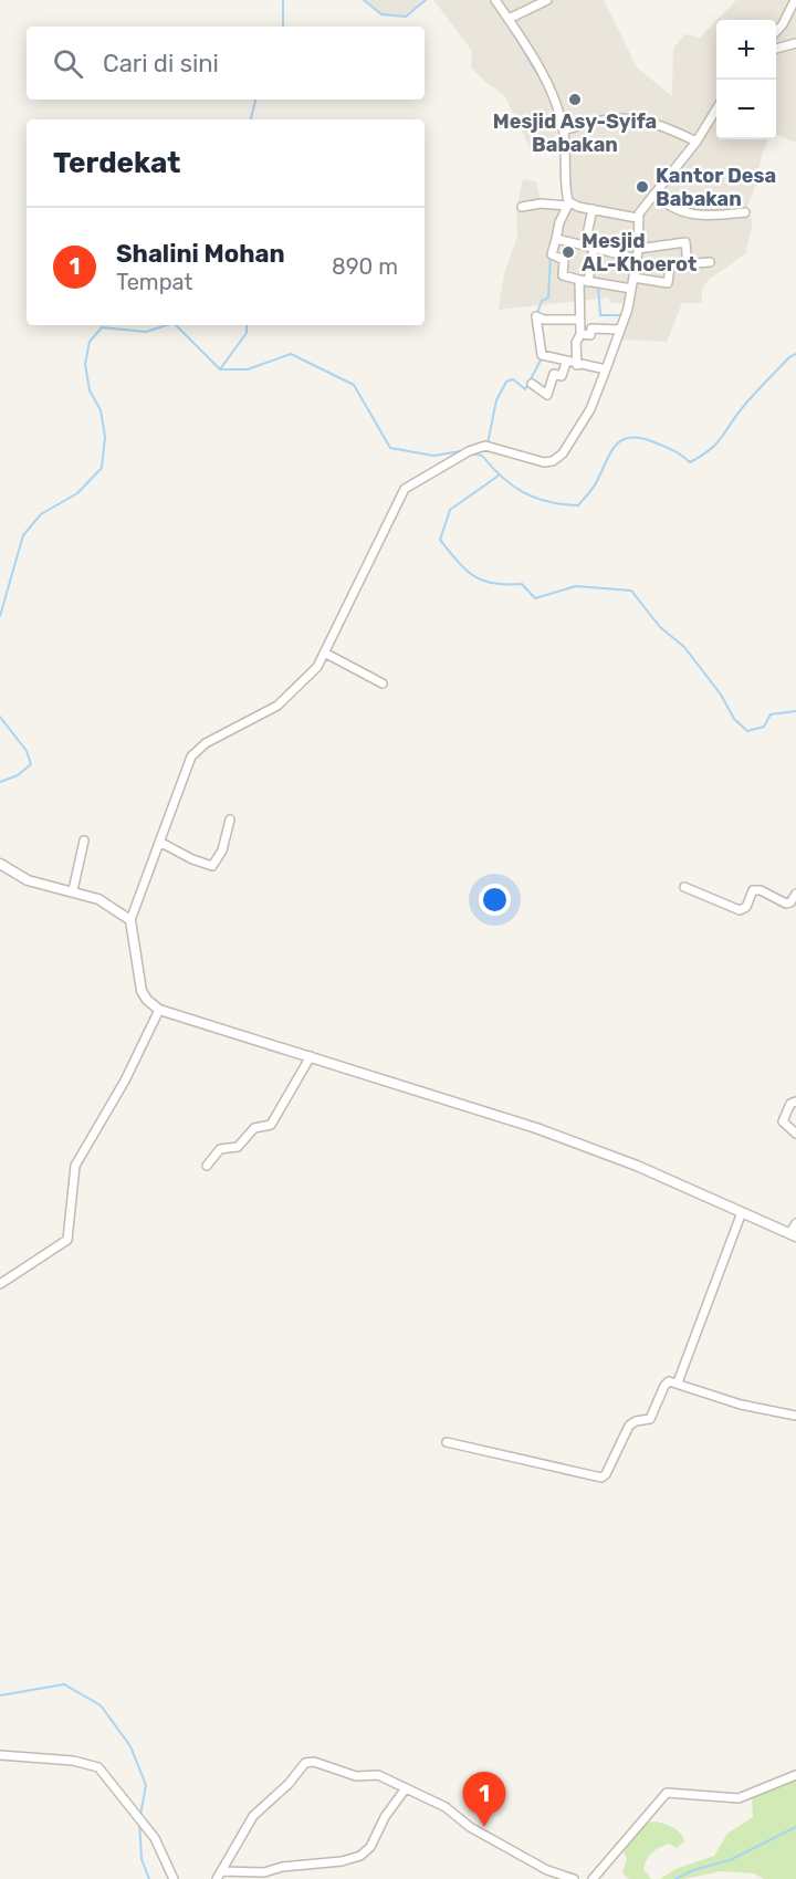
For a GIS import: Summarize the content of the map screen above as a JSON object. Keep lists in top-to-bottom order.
{
  "places": ["Mesjid Asy-Syifa Babakan", "Kantor Desa Babakan", "Mesjid AL-Khoerot"],
  "page": {
    "map_buttons": ["+", "−"],
    "search": "Cari di sini",
    "heading": "Terdekat",
    "list": [
      {
        "mark": "1",
        "name": "Shalini Mohan",
        "note": "Tempat",
        "value": "890 m"
      }
    ],
    "pins": "1"
  }
}
